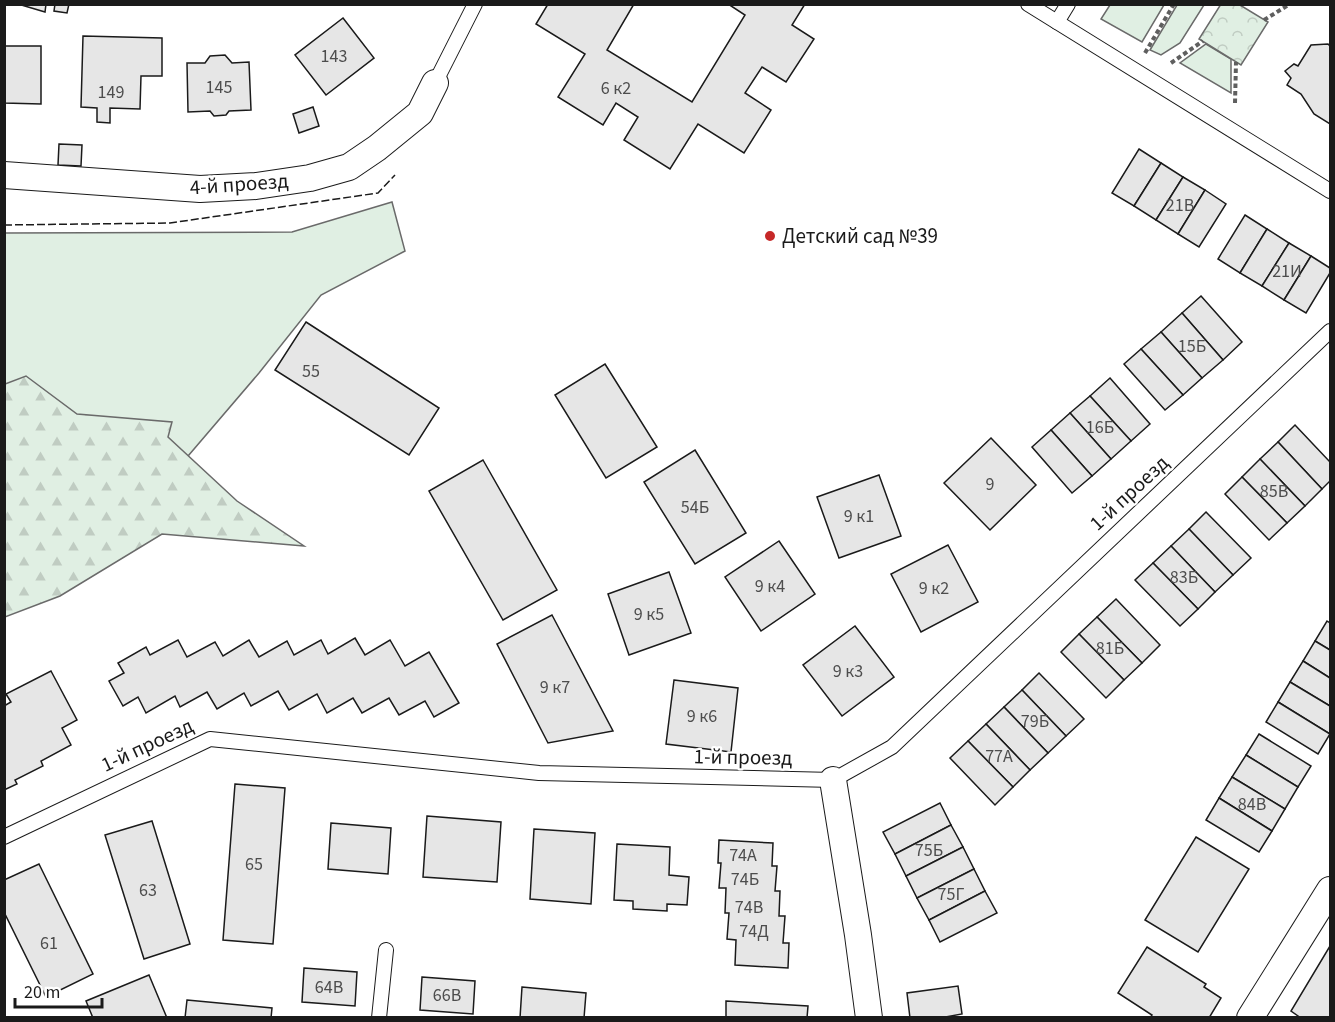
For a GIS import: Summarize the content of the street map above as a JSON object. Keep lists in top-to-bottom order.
{
  "streets": {
    "street": ["4-й проезд"],
    "lane": ["1-й проезд"]
  },
  "places": ["Детский сад №39"],
  "house_numbers": [
    "143",
    "145",
    "6 к2",
    "149",
    "21В",
    "21И",
    "15Б",
    "55",
    "16Б",
    "9",
    "85В",
    "54Б",
    "9 к1",
    "83Б",
    "9 к4",
    "9 к2",
    "9 к5",
    "81Б",
    "9 к3",
    "9 к7",
    "9 к6",
    "79Б",
    "77А",
    "84В",
    "75Б",
    "74А",
    "65",
    "74Б",
    "63",
    "75Г",
    "74В",
    "74Д",
    "61",
    "64В",
    "66В"
  ],
  "scale_bar": "20 m"
}
